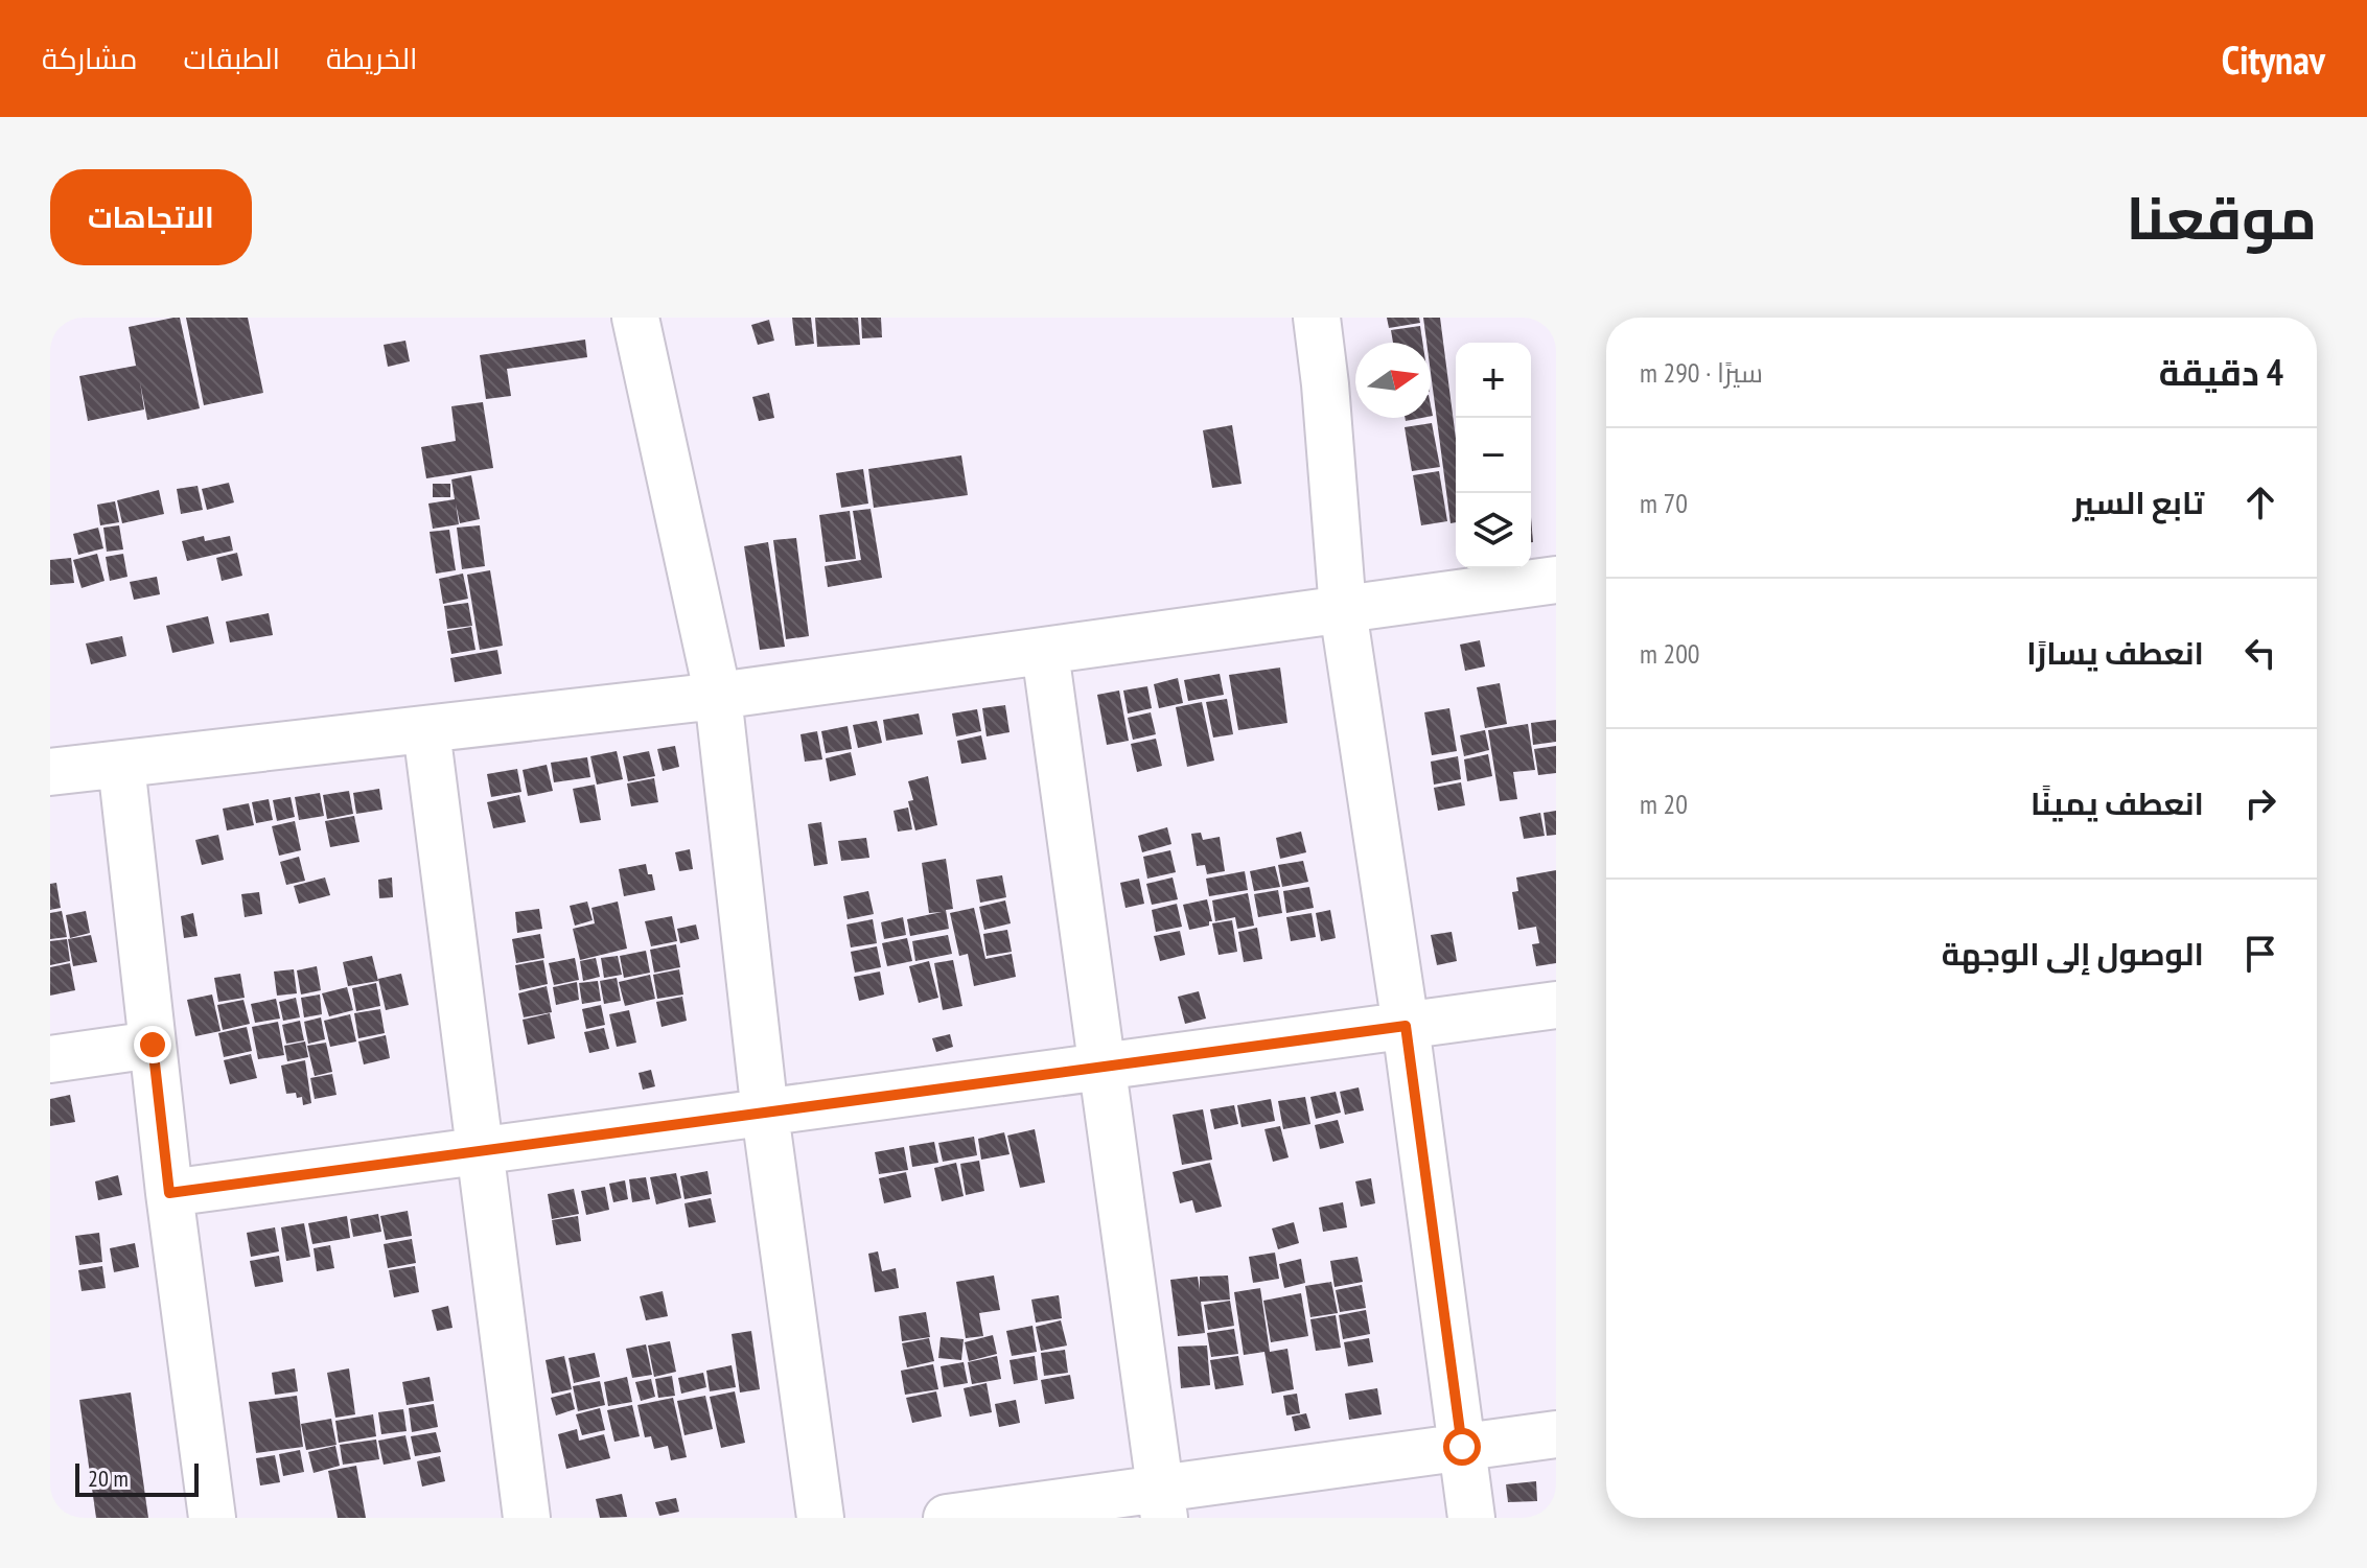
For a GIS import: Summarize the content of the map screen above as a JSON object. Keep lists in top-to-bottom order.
{
  "scale_bar": "20 m",
  "north": "right",
  "page": {
    "header": "Citynav",
    "nav": ["الخريطة", "الطبقات", "مشاركة"],
    "title": "موقعنا",
    "buttons": "الاتجاهات",
    "heading": ["4 دقيقة", "سيرًا · 290 m"],
    "map_buttons": ["+", "−"],
    "list": [
      ["تابع السير", "70 m"],
      ["انعطف يسارًا", "200 m"],
      ["انعطف يمينًا", "20 m"],
      "الوصول إلى الوجهة"
    ],
    "scale": "20 m"
  }
}
